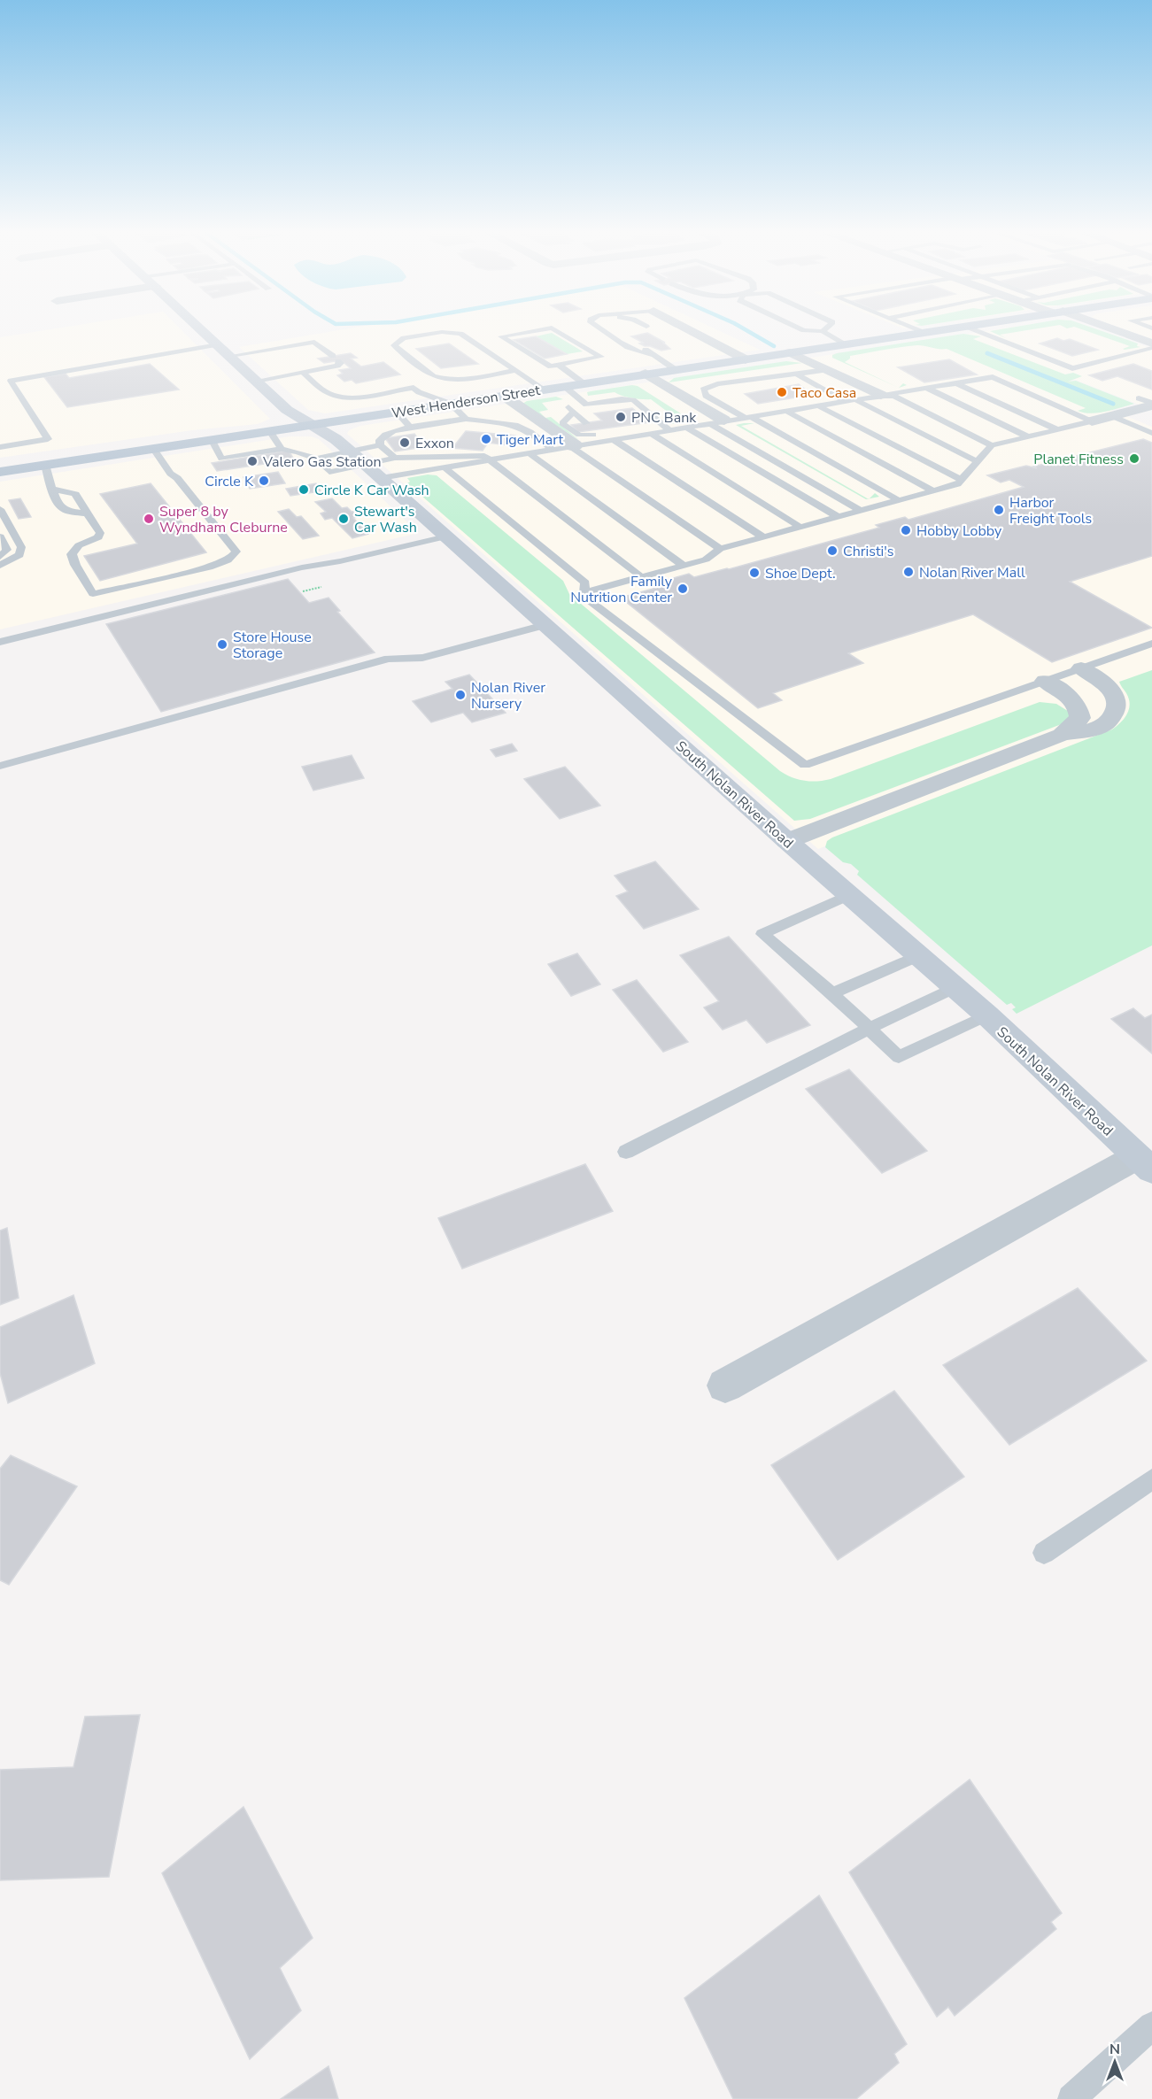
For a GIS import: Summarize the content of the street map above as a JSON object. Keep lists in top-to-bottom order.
{
  "streets": {
    "main road": ["West Henderson Street", "South Nolan River Road"]
  },
  "crossings": [
    ["West Henderson Street", "South Nolan River Road"]
  ],
  "places": [
    "Taco Casa",
    "PNC Bank",
    "Tiger Mart",
    "Exxon",
    "Planet Fitness",
    "Valero Gas Station",
    "Circle K",
    "Circle K Car Wash",
    "Harbor Freight Tools",
    "Super 8 by Wyndham Cleburne",
    "Stewart's Car Wash",
    "Hobby Lobby",
    "Christi's",
    "Nolan River Mall",
    "Shoe Dept.",
    "Family Nutrition Center",
    "Store House Storage",
    "Nolan River Nursery"
  ],
  "north": "top"
}
